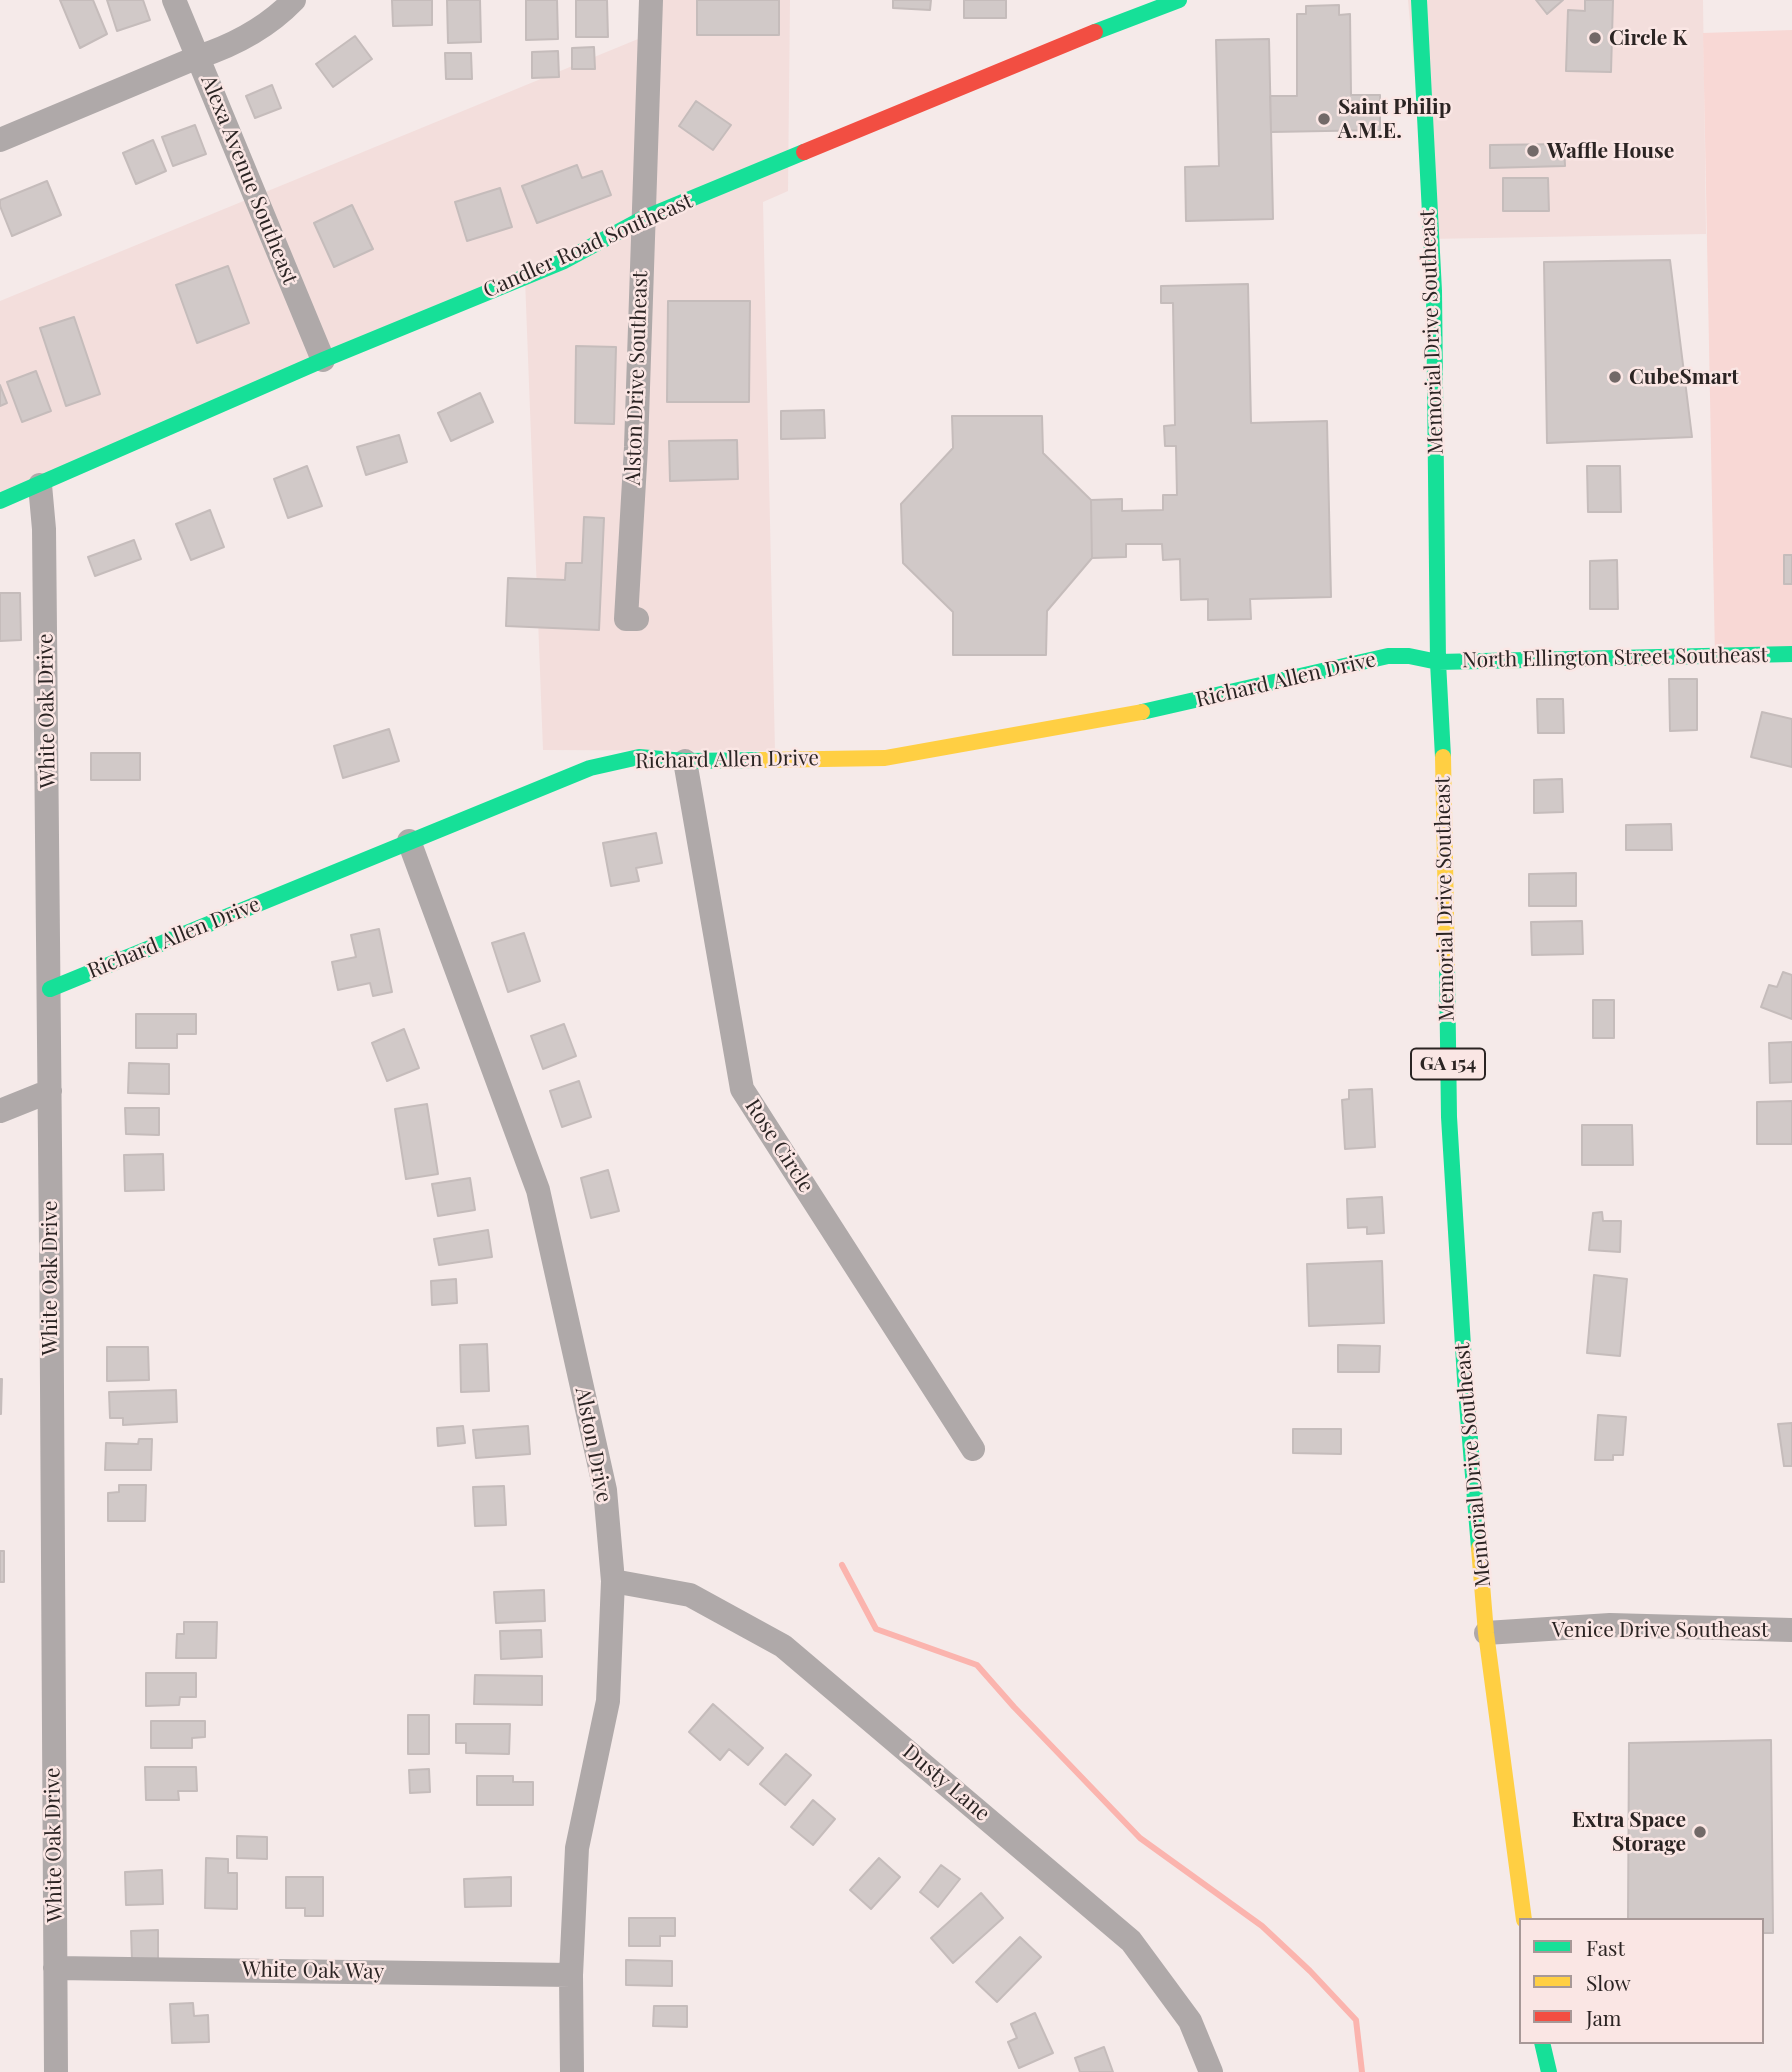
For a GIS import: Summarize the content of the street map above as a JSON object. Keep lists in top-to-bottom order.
{
  "streets": {
    "main road": [
      "Candler Road Southeast",
      "Memorial Drive Southeast",
      "North Ellington Street Southeast",
      "Richard Allen Drive",
      "GA 154"
    ],
    "street": [
      "Alexa Avenue Southeast",
      "Alston Drive Southeast",
      "White Oak Drive",
      "Rose Circle",
      "Alston Drive",
      "Venice Drive Southeast",
      "Dusty Lane",
      "White Oak Way"
    ]
  },
  "crossings": [
    ["Alexa Avenue Southeast", "Candler Road Southeast"],
    ["Candler Road Southeast", "Alston Drive Southeast"],
    ["Candler Road Southeast", "White Oak Drive"],
    ["Memorial Drive Southeast", "North Ellington Street Southeast"],
    ["Memorial Drive Southeast", "Richard Allen Drive"],
    ["Memorial Drive Southeast", "Venice Drive Southeast"],
    ["North Ellington Street Southeast", "Richard Allen Drive"],
    ["Richard Allen Drive", "White Oak Drive"],
    ["Richard Allen Drive", "Rose Circle"],
    ["Richard Allen Drive", "Alston Drive"],
    ["White Oak Drive", "White Oak Way"],
    ["Alston Drive", "Dusty Lane"],
    ["Alston Drive", "White Oak Way"]
  ],
  "places": [
    "Circle K",
    "Saint Philip A.M.E.",
    "Waffle House",
    "CubeSmart",
    "Extra Space Storage"
  ],
  "legend": ["Fast", "Slow", "Jam"]
}
